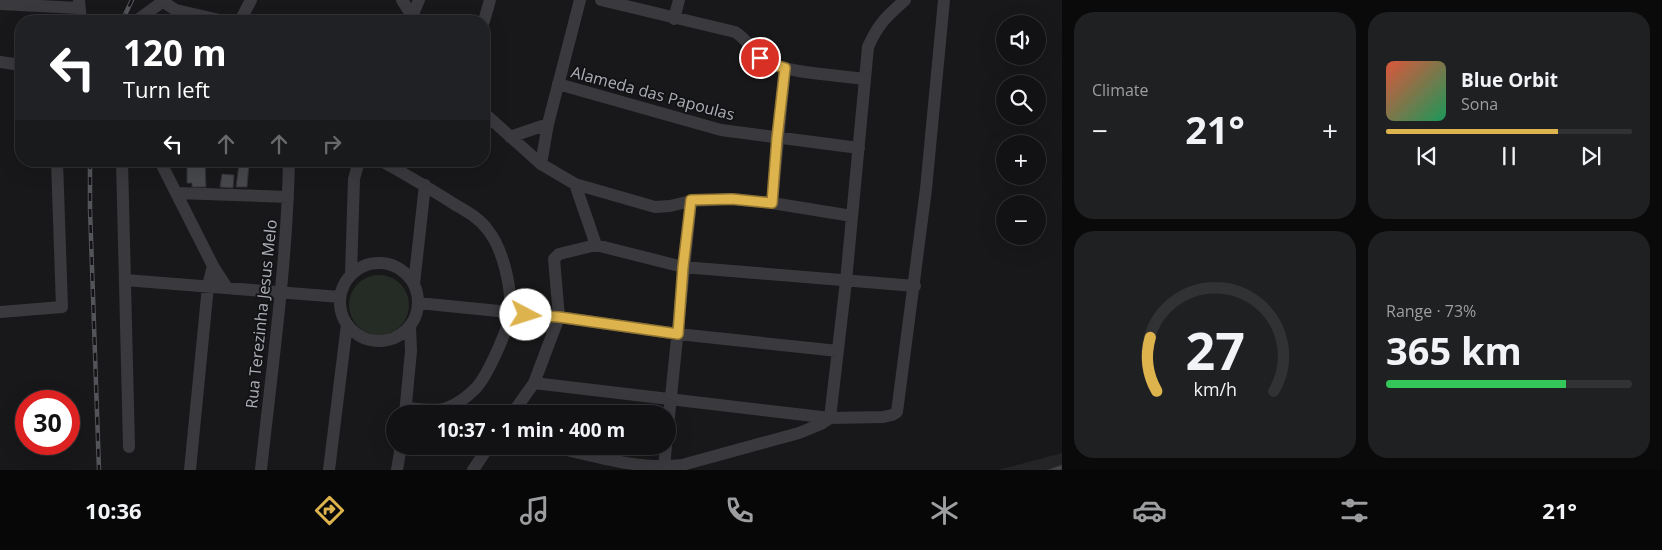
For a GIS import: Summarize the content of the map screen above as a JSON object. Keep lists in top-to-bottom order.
{
  "streets": {
    "street": ["Alameda das Papoulas", "Rua Terezinha Jesus Melo"]
  },
  "page": {
    "tile": [
      "Climate",
      ["Range · 73%", "365 km"]
    ],
    "map_buttons": ["+", "−"],
    "turn": ["120 m", "Turn left"],
    "song": ["Blue Orbit", "Sona"],
    "heat": ["−", "21°", "+"],
    "limit": "30",
    "trip": "10:37 · 1 min · 400 m",
    "tabs": ["10:36", "21°"],
    "gauge": ["27", "km/h"]
  }
}
